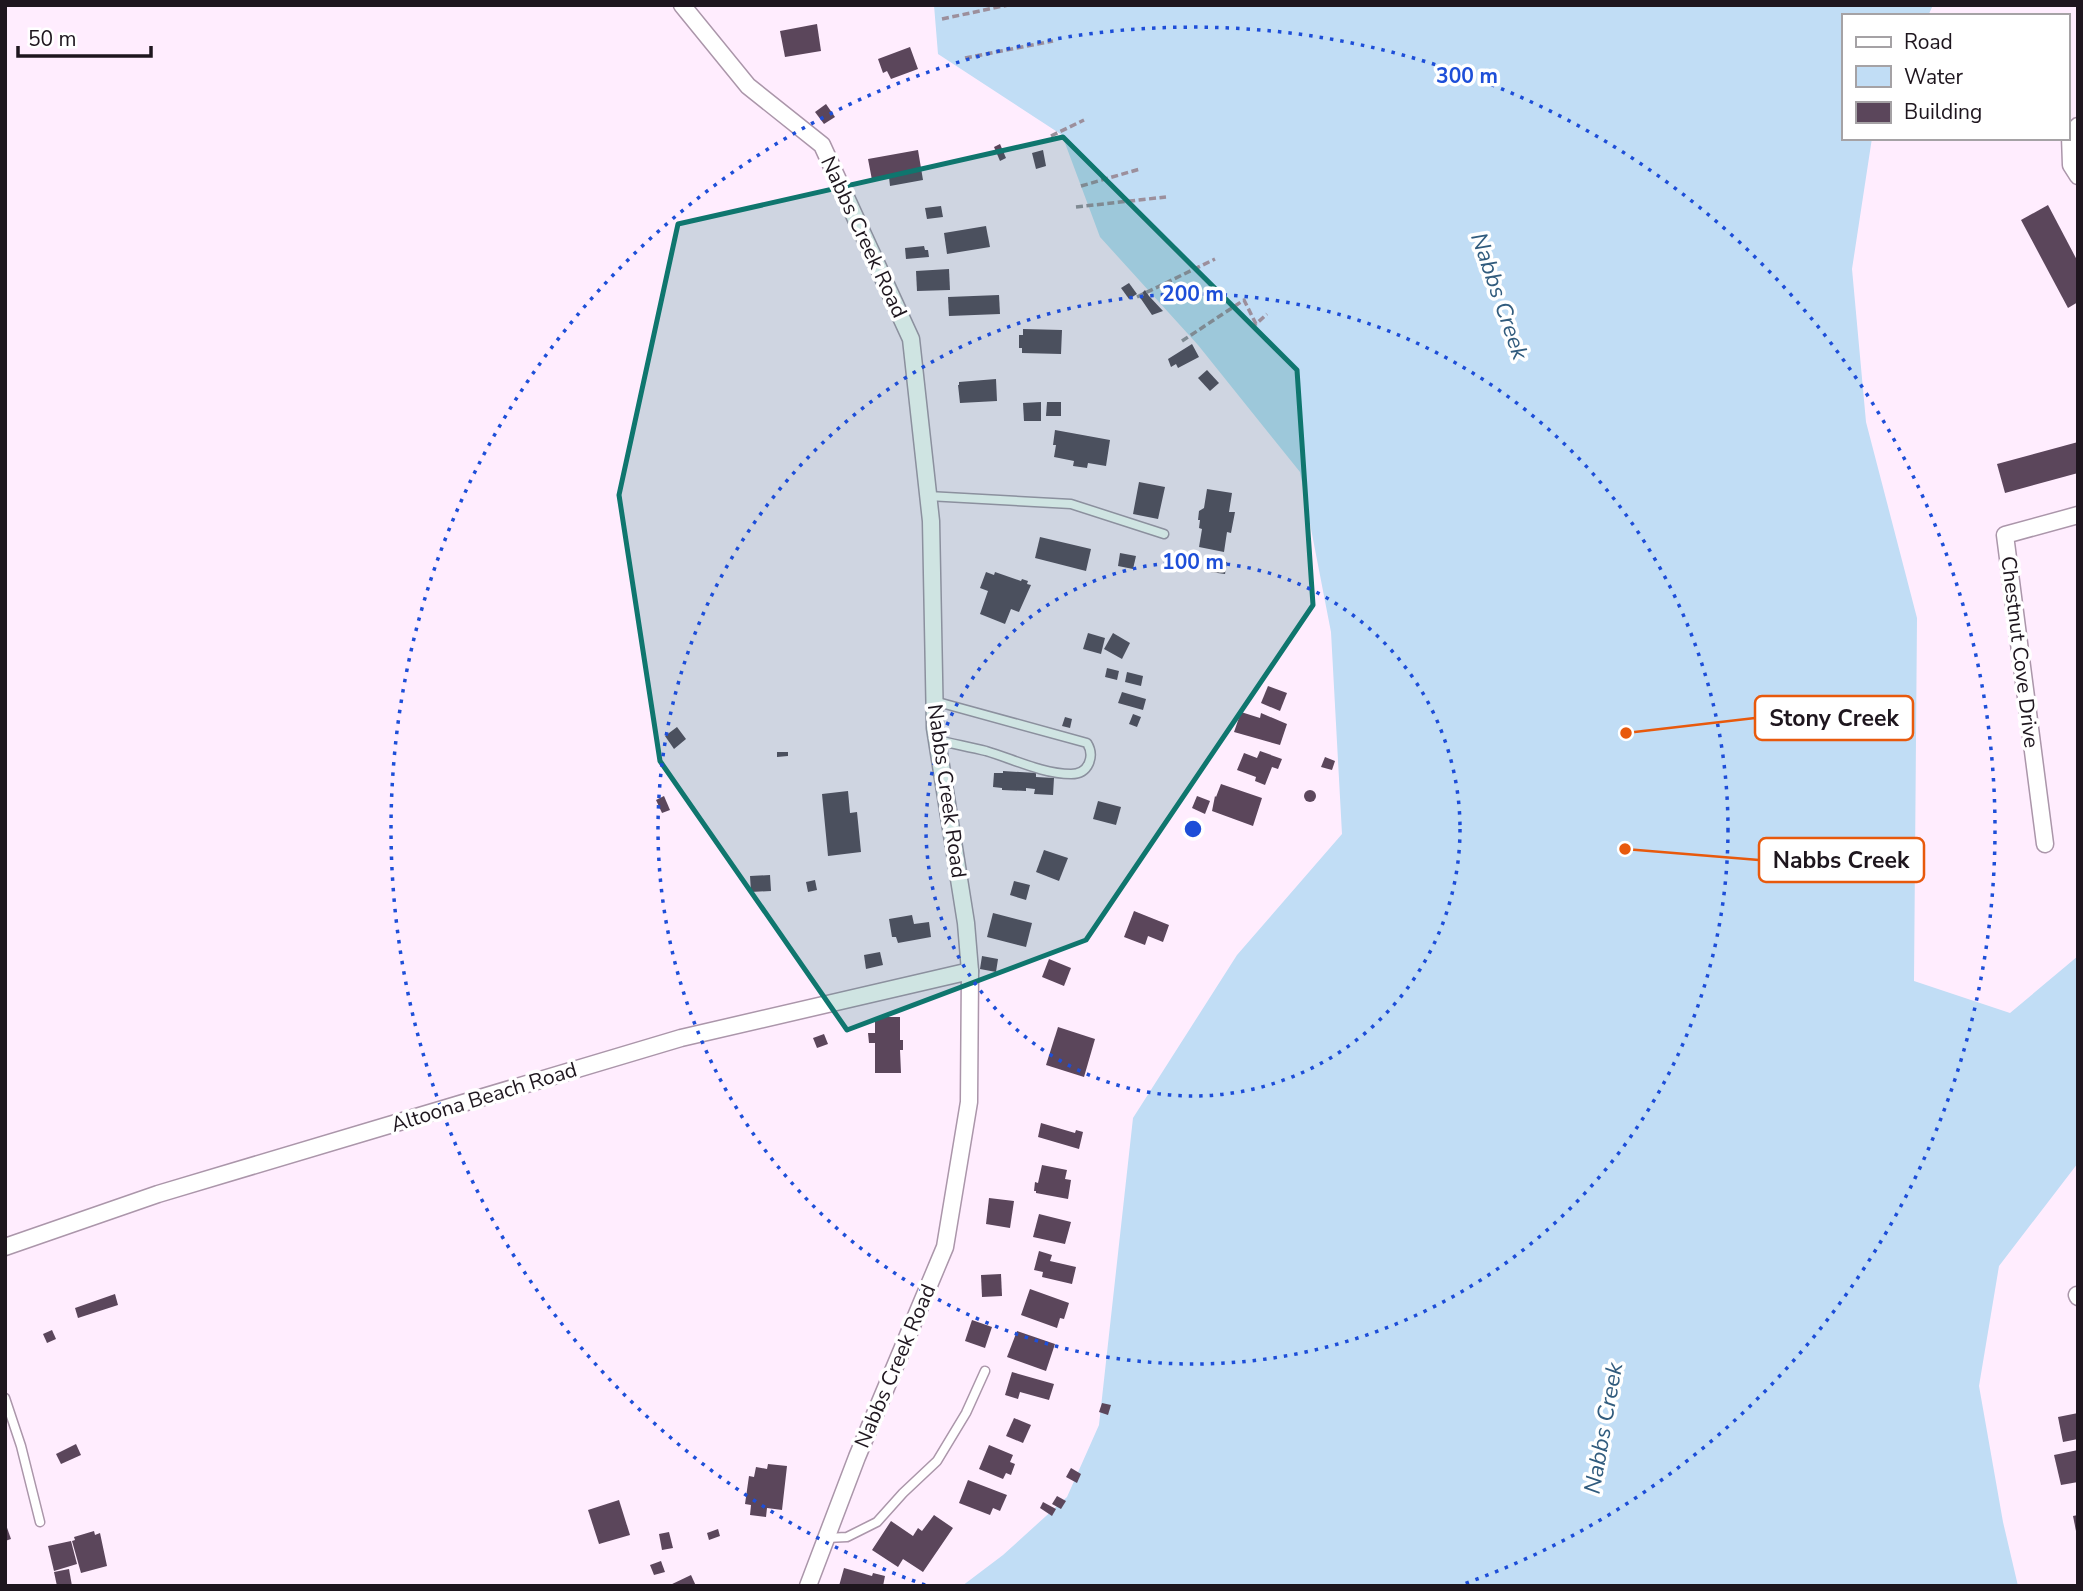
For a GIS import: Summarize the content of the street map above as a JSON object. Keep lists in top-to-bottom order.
{
  "streets": {
    "street": ["Nabbs Creek Road", "Chestnut Cove Drive", "Altoona Beach Road"]
  },
  "crossings": [
    ["Nabbs Creek Road", "Altoona Beach Road"]
  ],
  "water": ["Nabbs Creek"],
  "places": ["Stony Creek", "Nabbs Creek"],
  "legend": ["Road", "Water", "Building"],
  "scale_bar": "50 m",
  "rings": ["300 m", "200 m", "100 m"]
}
